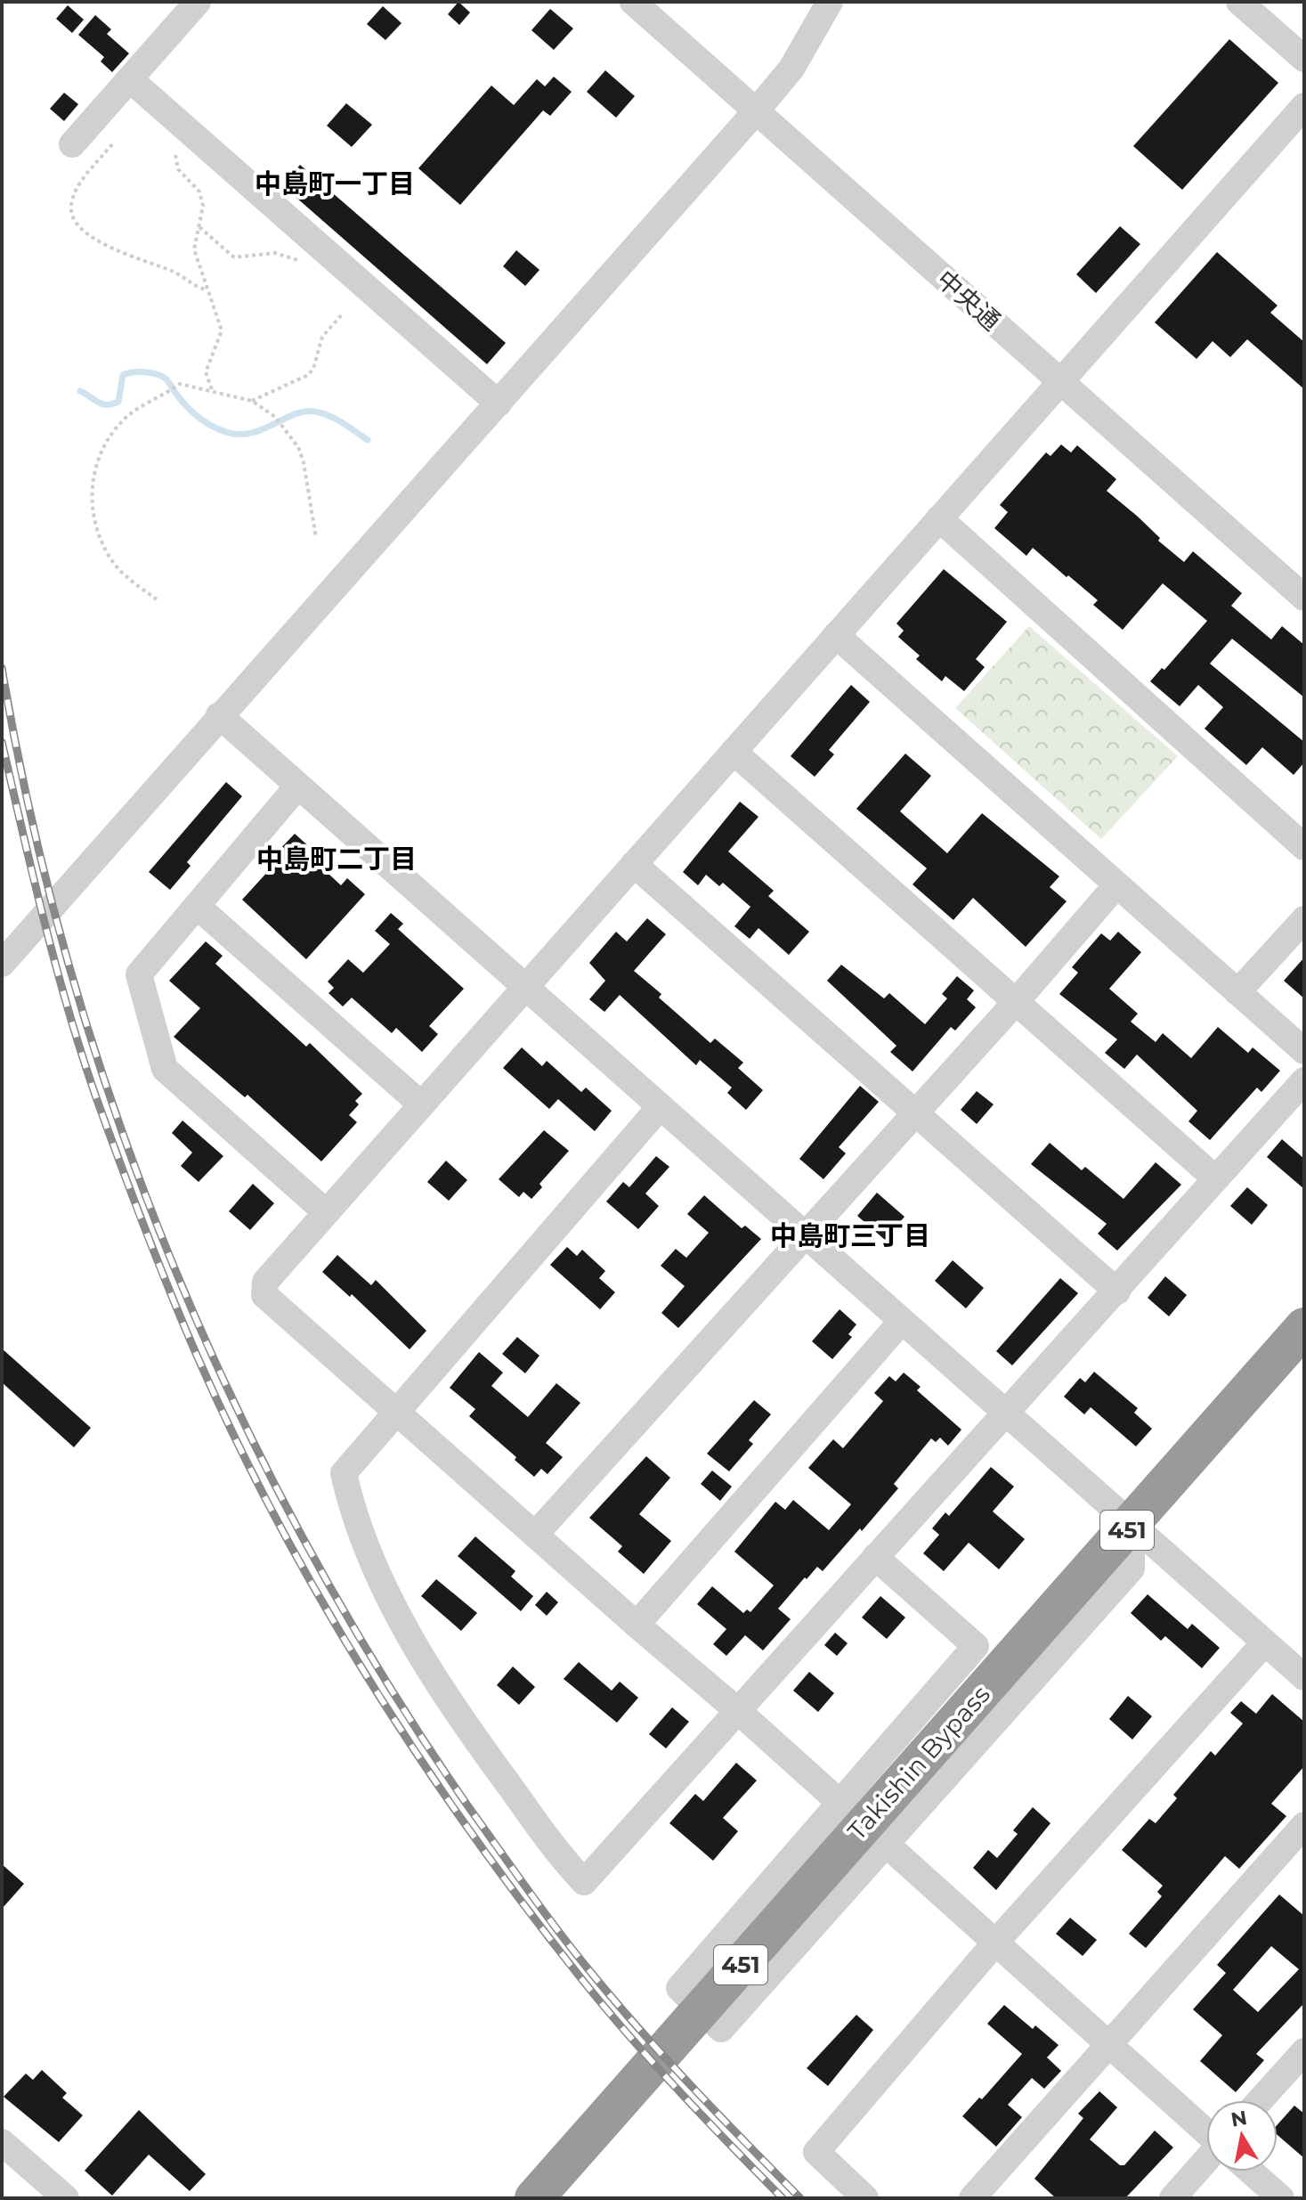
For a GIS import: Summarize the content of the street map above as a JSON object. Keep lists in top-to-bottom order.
{
  "streets": {
    "highway": ["451", "Takishin Bypass"],
    "street": ["中央通"]
  },
  "districts": ["中島町一丁目", "中島町二丁目", "中島町三丁目"],
  "north": "top"
}
